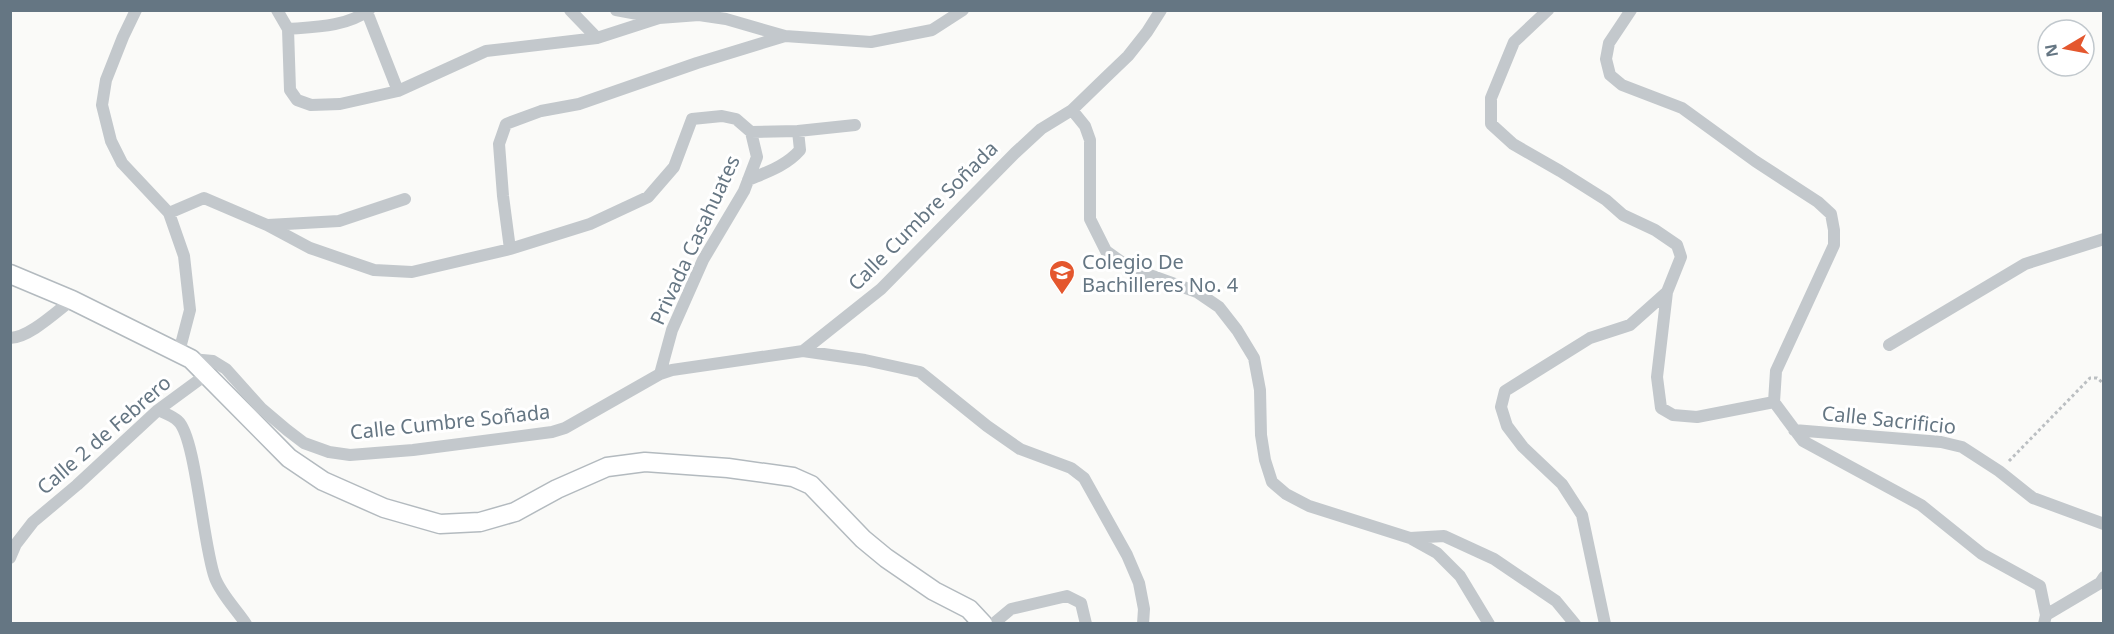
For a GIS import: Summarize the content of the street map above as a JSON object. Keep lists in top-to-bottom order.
{
  "streets": {
    "street": [
      "Calle Cumbre Soñada",
      "Privada Casahuates",
      "Calle Sacrificio",
      "Calle 2 de Febrero"
    ]
  },
  "crossings": [
    ["Calle Cumbre Soñada", "Privada Casahuates"]
  ],
  "places": {
    "school or university": ["Colegio De Bachilleres No. 4"]
  },
  "north": "left"
}
